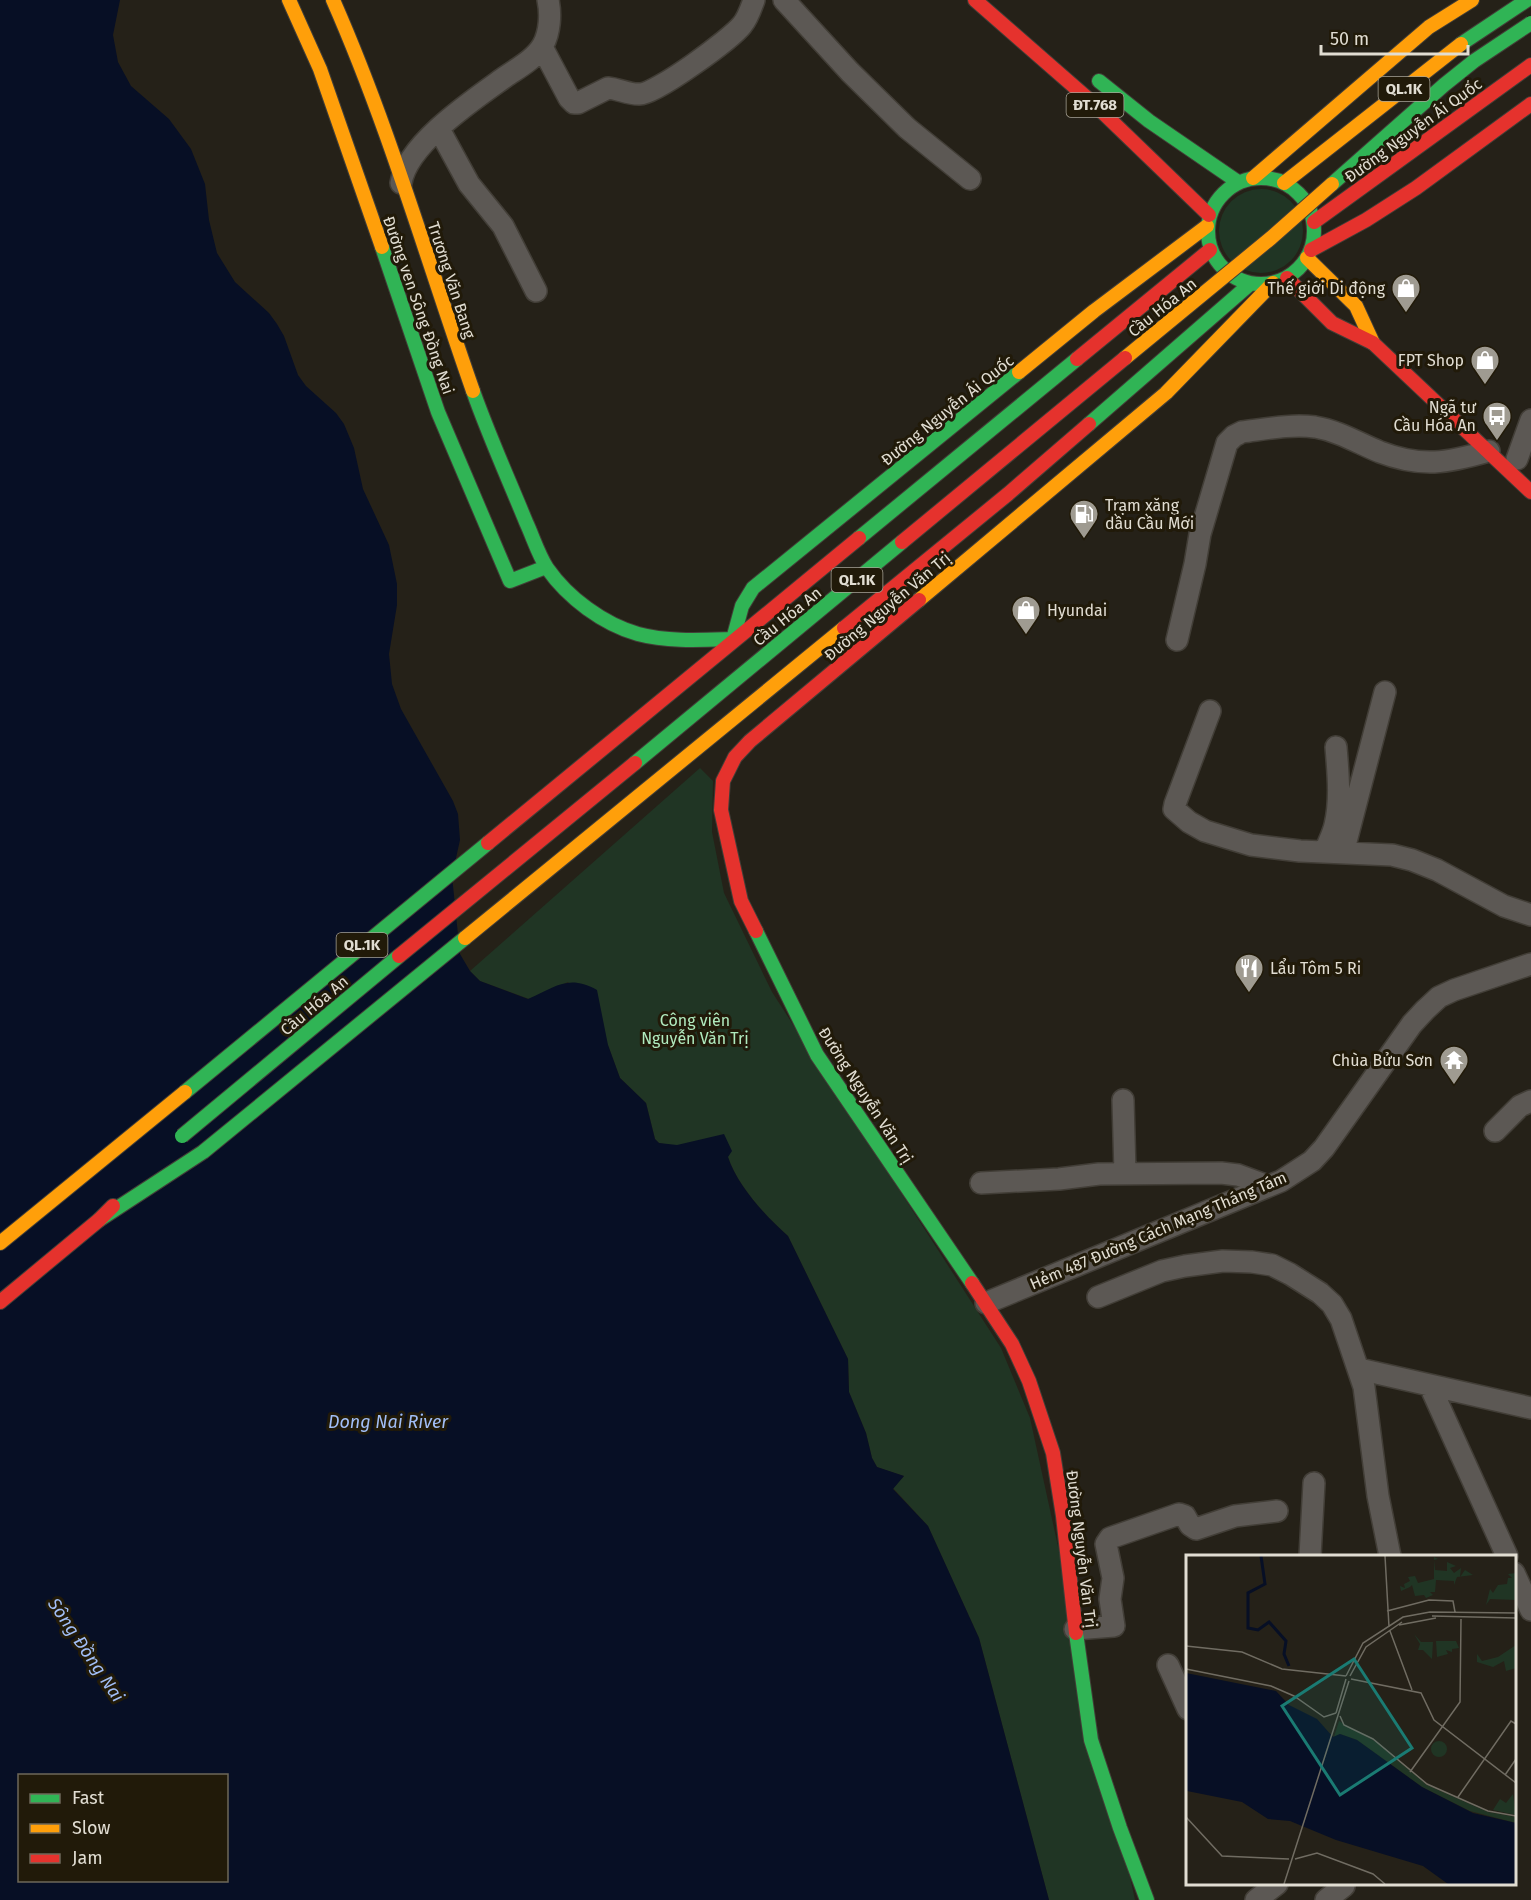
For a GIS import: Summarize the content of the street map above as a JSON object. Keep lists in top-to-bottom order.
{
  "streets": {
    "main road": [
      "QL.1K",
      "ĐT.768",
      "Đường Nguyễn Ái Quốc",
      "Trương Văn Bang",
      "Đường ven Sông Đồng Nai",
      "Cầu Hóa An",
      "Đường Nguyễn Văn Trị"
    ],
    "street": ["Hẻm 487 Đường Cách Mạng Tháng Tám"]
  },
  "crossings": [
    ["QL.1K", "ĐT.768"],
    ["QL.1K", "Đường Nguyễn Ái Quốc"],
    ["QL.1K", "Trương Văn Bang"],
    ["QL.1K", "Cầu Hóa An"],
    ["QL.1K", "Đường Nguyễn Văn Trị"],
    ["ĐT.768", "Đường Nguyễn Ái Quốc"],
    ["ĐT.768", "Đường Nguyễn Văn Trị"],
    ["Đường Nguyễn Ái Quốc", "Trương Văn Bang"],
    ["Đường Nguyễn Ái Quốc", "Cầu Hóa An"],
    ["Đường Nguyễn Ái Quốc", "Đường Nguyễn Văn Trị"],
    ["Trương Văn Bang", "Đường ven Sông Đồng Nai"],
    ["Trương Văn Bang", "Cầu Hóa An"],
    ["Đường Nguyễn Văn Trị", "Hẻm 487 Đường Cách Mạng Tháng Tám"]
  ],
  "water": ["Dong Nai River", "Sông Đồng Nai"],
  "parks": ["Công viên Nguyễn Văn Trị"],
  "places": {
    "shop": ["Thế giới Di động", "FPT Shop", "Hyundai"],
    "bus stop": ["Ngã tư Cầu Hóa An"],
    "fuel station": ["Trạm xăng dầu Cầu Mới"],
    "restaurant": ["Lẩu Tôm 5 Ri"],
    "temple": ["Chùa Bửu Sơn"]
  },
  "legend": ["Fast", "Slow", "Jam"],
  "scale_bar": "50 m"
}
